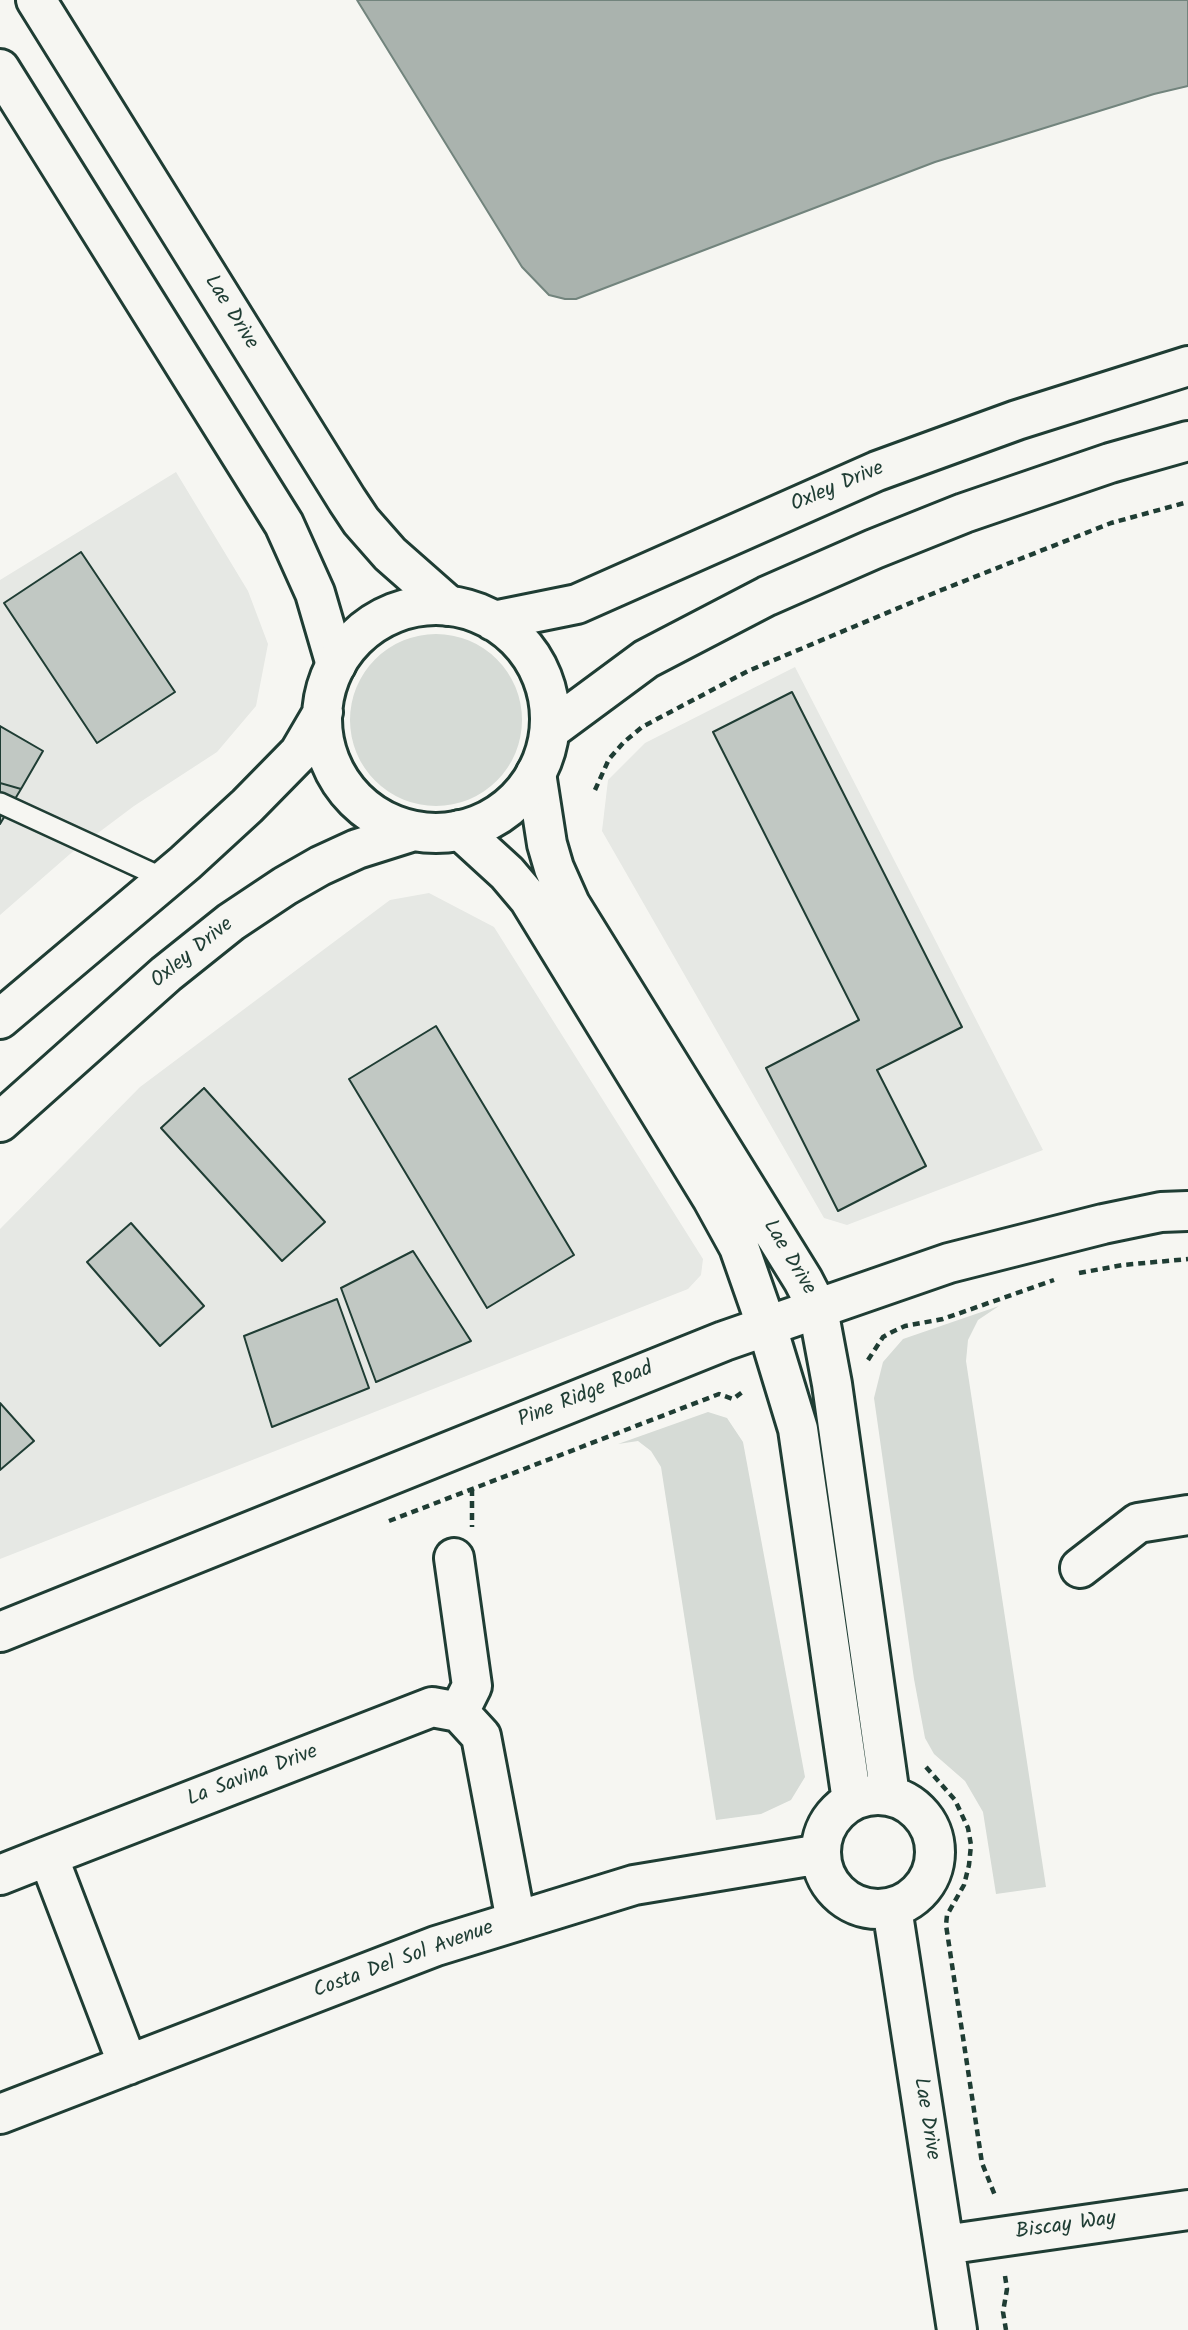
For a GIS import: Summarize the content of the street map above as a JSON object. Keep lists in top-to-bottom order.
{
  "streets": {
    "street": [
      "Lae Drive",
      "Oxley Drive",
      "Pine Ridge Road",
      "La Savina Drive",
      "Costa Del Sol Avenue",
      "Biscay Way"
    ]
  },
  "crossings": [
    ["Lae Drive", "Oxley Drive"],
    ["Lae Drive", "Pine Ridge Road"],
    ["Lae Drive", "Costa Del Sol Avenue"],
    ["Lae Drive", "Biscay Way"]
  ]
}
